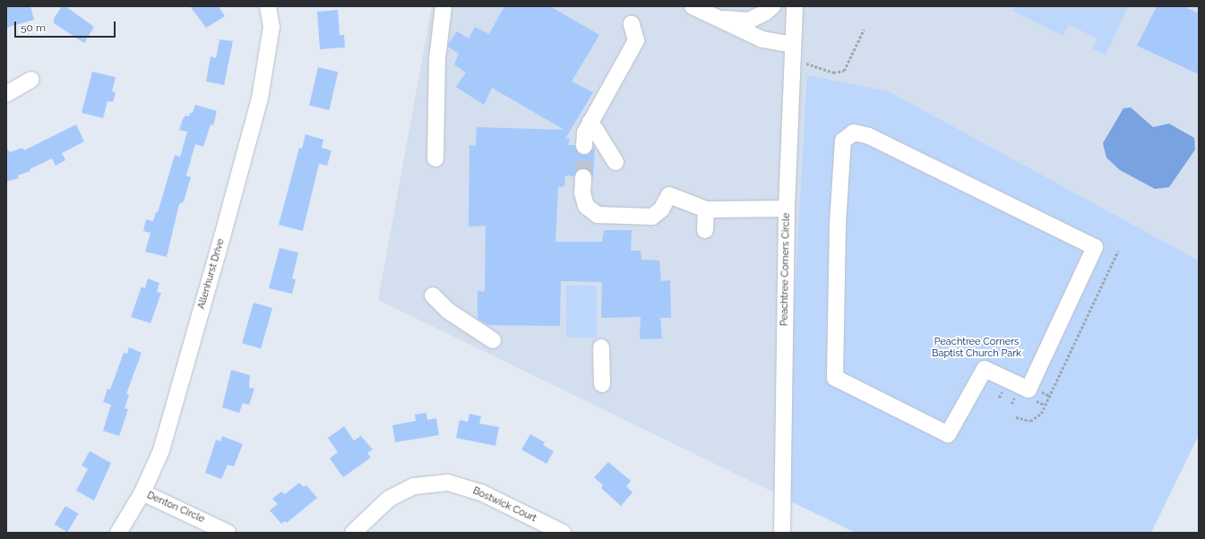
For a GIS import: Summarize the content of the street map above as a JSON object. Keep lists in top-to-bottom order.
{
  "streets": {
    "street": [
      "Peachtree Corners Circle",
      "Allenhurst Drive",
      "Bostwick Court",
      "Denton Circle"
    ]
  },
  "crossings": [
    ["Allenhurst Drive", "Denton Circle"]
  ],
  "parks": ["Peachtree Corners Baptist Church Park"],
  "scale_bar": "50 m"
}
